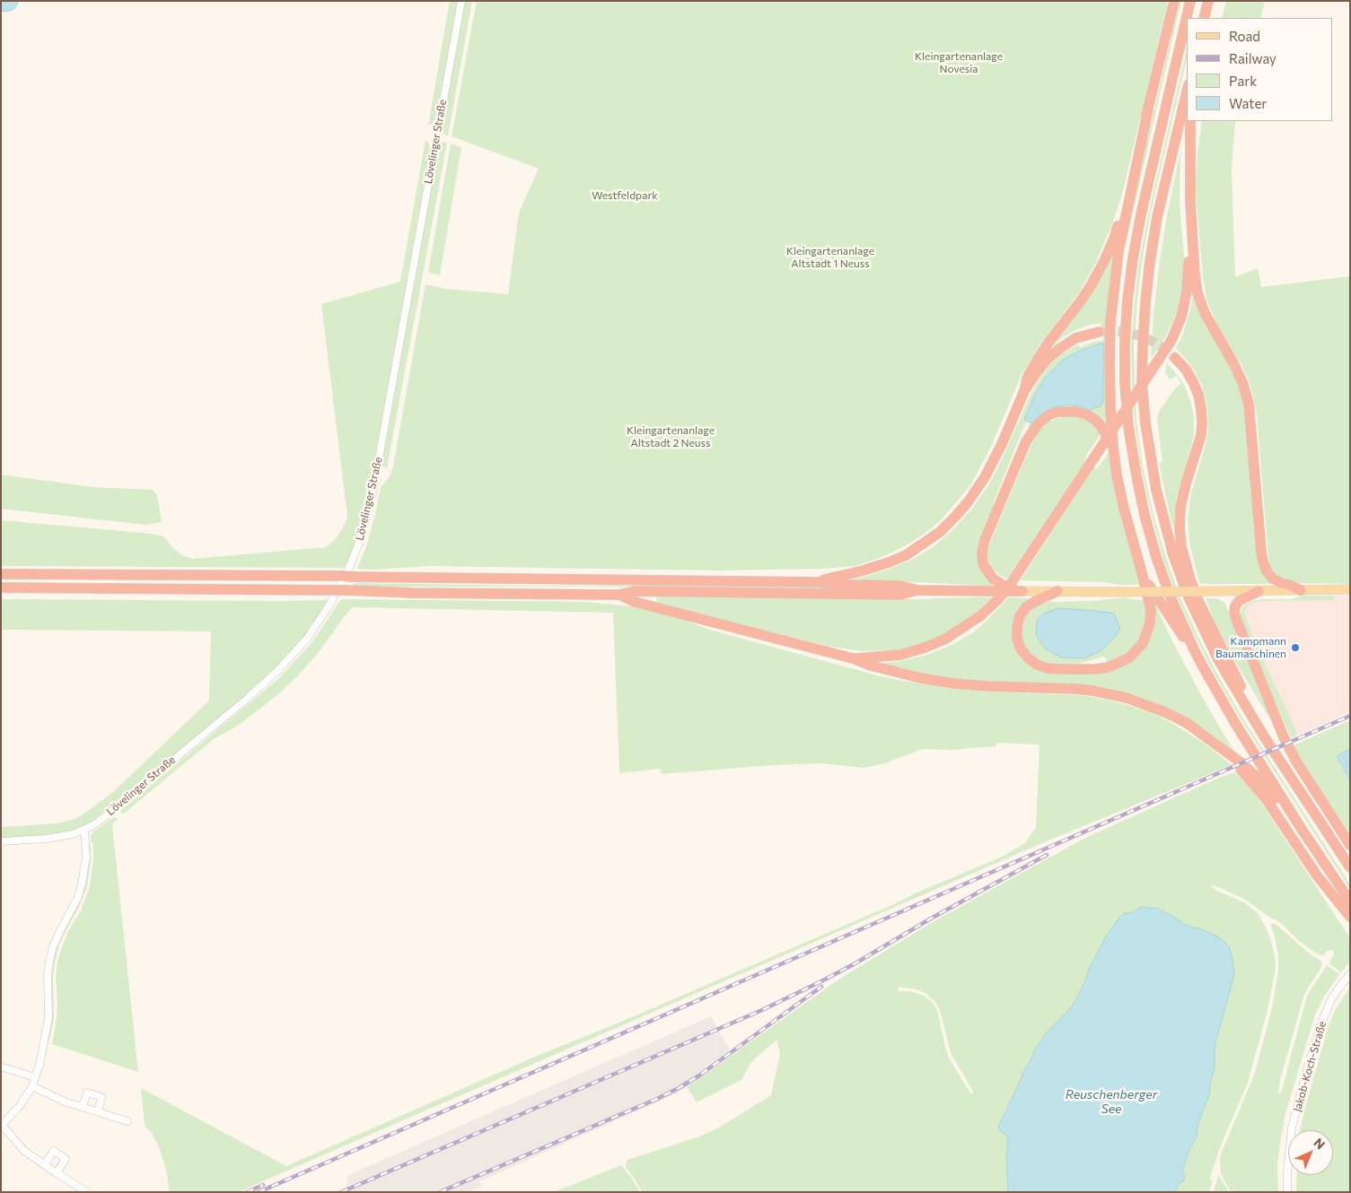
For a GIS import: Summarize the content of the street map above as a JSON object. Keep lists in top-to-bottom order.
{
  "streets": {
    "street": ["Lövelinger Straße", "Jakob-Koch-Straße"]
  },
  "water": ["Reuschenberger See"],
  "parks": [
    "Kleingartenanlage Novesia",
    "Westfeldpark",
    "Kleingartenanlage Altstadt 1 Neuss",
    "Kleingartenanlage Altstadt 2 Neuss"
  ],
  "places": ["Kampmann Baumaschinen"],
  "legend": [
    "Road",
    "Railway",
    "Park",
    "Water"
  ],
  "north": "top right"
}
